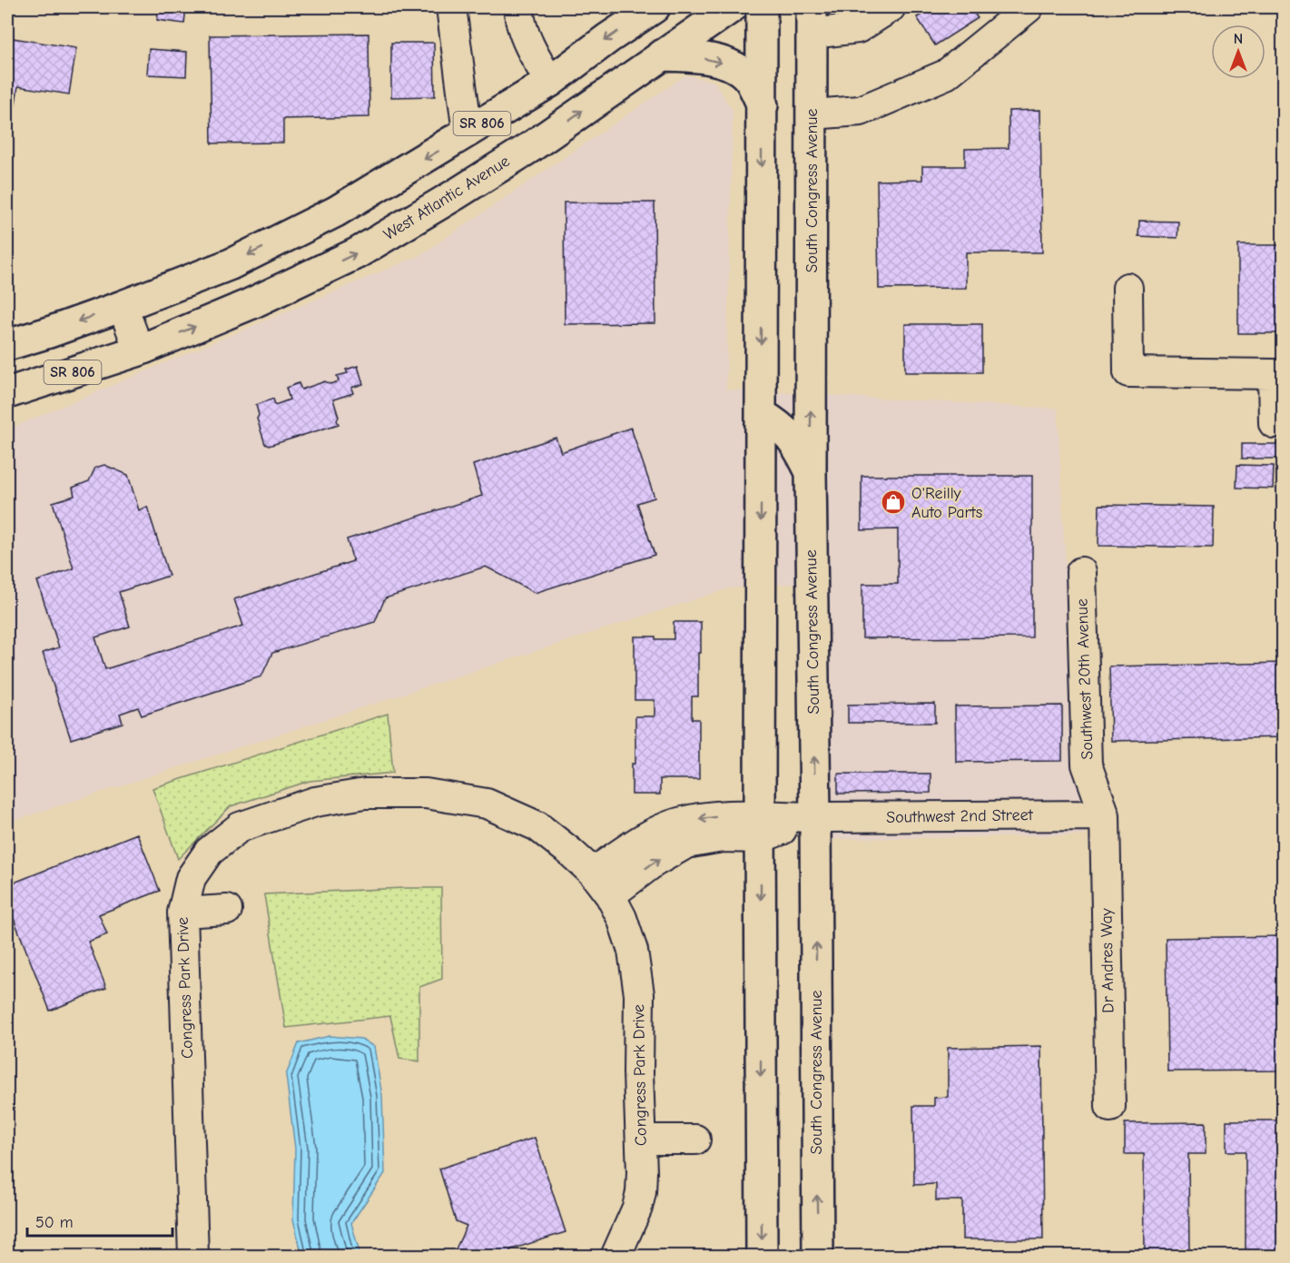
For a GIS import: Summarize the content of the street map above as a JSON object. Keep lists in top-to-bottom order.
{
  "streets": {
    "main road": ["SR 806", "South Congress Avenue", "West Atlantic Avenue"],
    "street": [
      "Southwest 20th Avenue",
      "Southwest 2nd Street",
      "Dr Andres Way",
      "Congress Park Drive"
    ]
  },
  "crossings": [
    ["South Congress Avenue", "Southwest 2nd Street"],
    ["Southwest 20th Avenue", "Southwest 2nd Street"],
    ["Southwest 20th Avenue", "Dr Andres Way"],
    ["Southwest 2nd Street", "Dr Andres Way"]
  ],
  "places": {
    "shop": ["O'Reilly Auto Parts"]
  },
  "scale_bar": "50 m",
  "north": "top"
}
